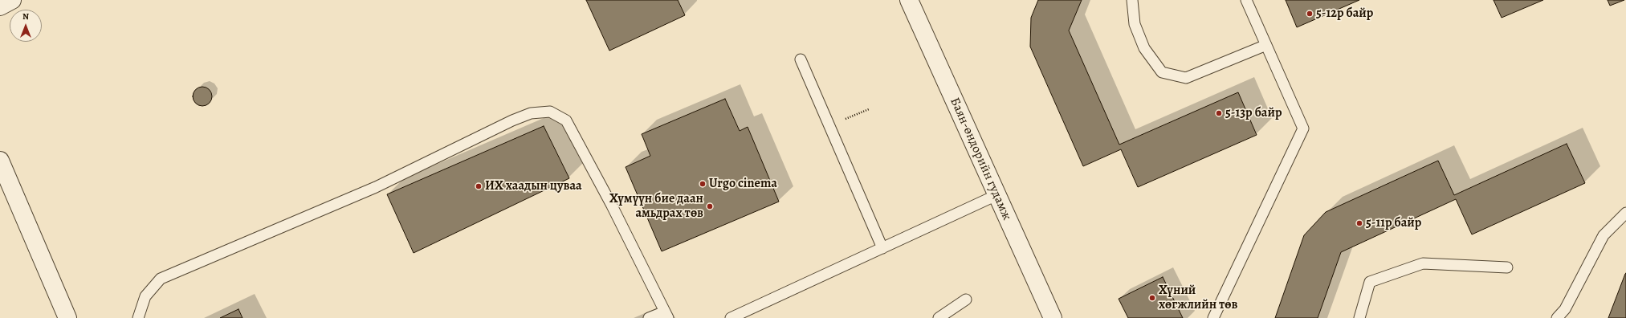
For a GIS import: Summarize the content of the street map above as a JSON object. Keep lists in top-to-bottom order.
{
  "streets": {
    "street": ["Баян-өндорийн гудамж"]
  },
  "places": [
    "5-12р байр",
    "5-13р байр",
    "Urgo cinema",
    "ИХ хаадын цуваа",
    "Хүмүүн бие даан амьдрах төв",
    "5-11р байр",
    "Хүний хөгжлийн төв"
  ],
  "north": "top"
}
